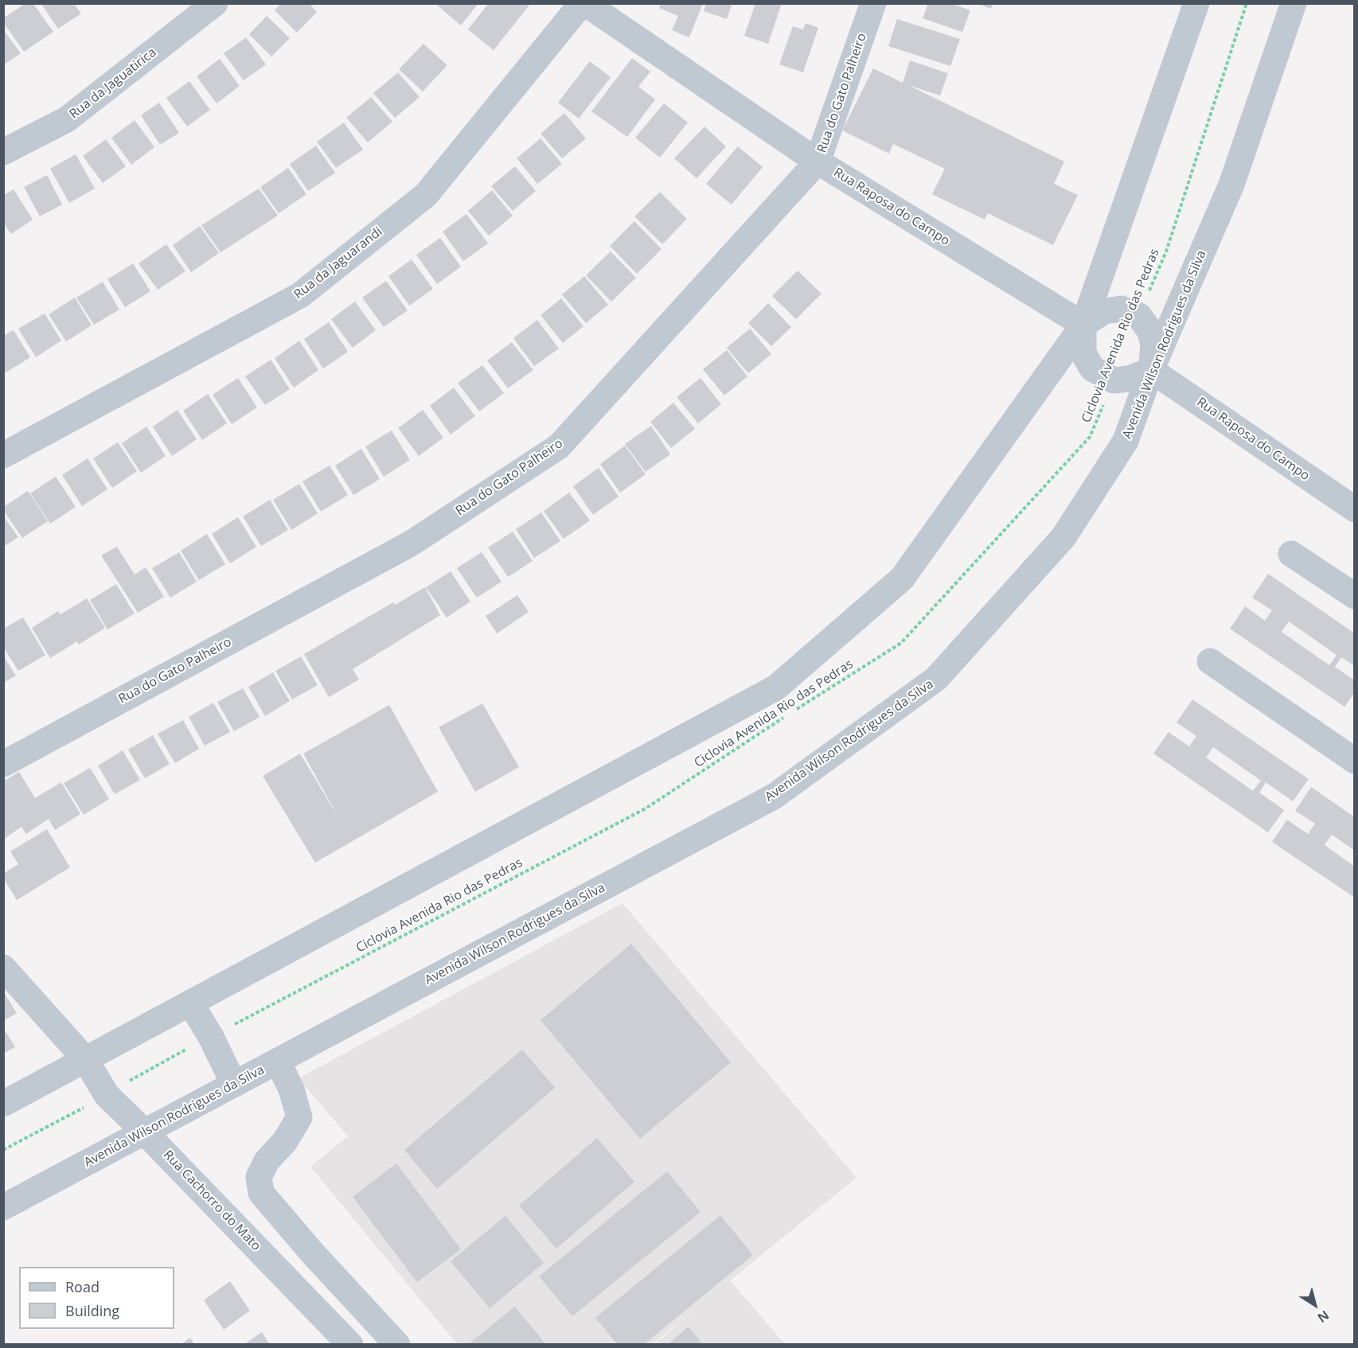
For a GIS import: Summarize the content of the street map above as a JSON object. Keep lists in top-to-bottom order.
{
  "streets": {
    "street": [
      "Rua da Jaguatirica",
      "Rua do Gato Palheiro",
      "Rua Raposa do Campo",
      "Rua da Jaguarandi",
      "Avenida Wilson Rodrigues da Silva",
      "Rua Cachorro do Mato"
    ],
    "path": ["Ciclovia Avenida Rio das Pedras"]
  },
  "crossings": [
    ["Rua do Gato Palheiro", "Rua Raposa do Campo"],
    ["Rua Raposa do Campo", "Rua da Jaguarandi"],
    ["Rua Raposa do Campo", "Ciclovia Avenida Rio das Pedras"],
    ["Rua Raposa do Campo", "Avenida Wilson Rodrigues da Silva"],
    ["Ciclovia Avenida Rio das Pedras", "Avenida Wilson Rodrigues da Silva"],
    ["Ciclovia Avenida Rio das Pedras", "Rua Cachorro do Mato"],
    ["Avenida Wilson Rodrigues da Silva", "Rua Cachorro do Mato"]
  ],
  "legend": ["Road", "Building"],
  "north": "bottom right"
}
